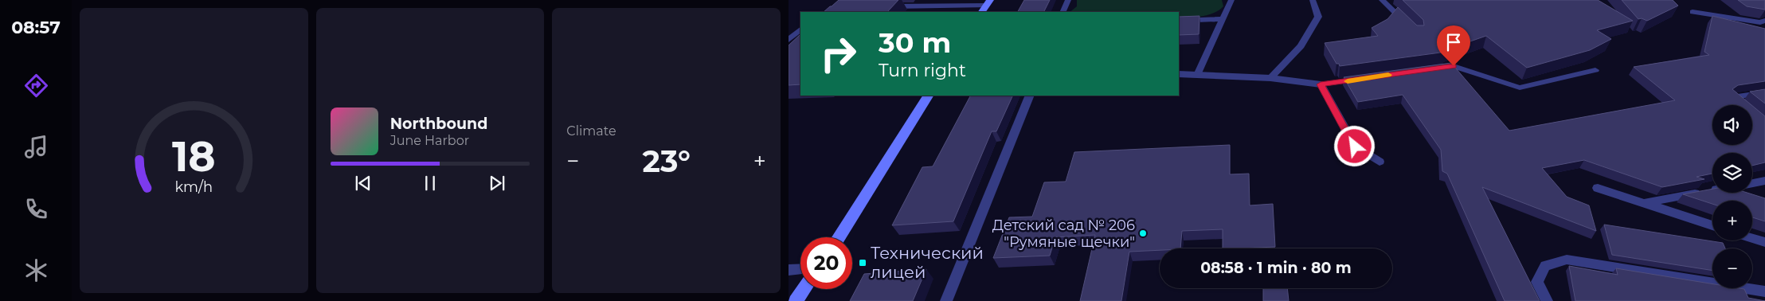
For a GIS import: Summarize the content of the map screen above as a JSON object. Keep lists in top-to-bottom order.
{
  "places": {
    "other": ["Детский сад № 206 \"Румяные щечки\""],
    "transit": ["Технический лицей"]
  },
  "page": {
    "tabs": "08:57",
    "tile": "Climate",
    "turn": ["30 m", "Turn right"],
    "map_buttons": ["+", "−"],
    "song": ["Northbound", "June Harbor"],
    "heat": ["−", "23°", "+"],
    "limit": "20",
    "trip": "08:58 · 1 min · 80 m",
    "gauge": ["18", "km/h"]
  }
}
